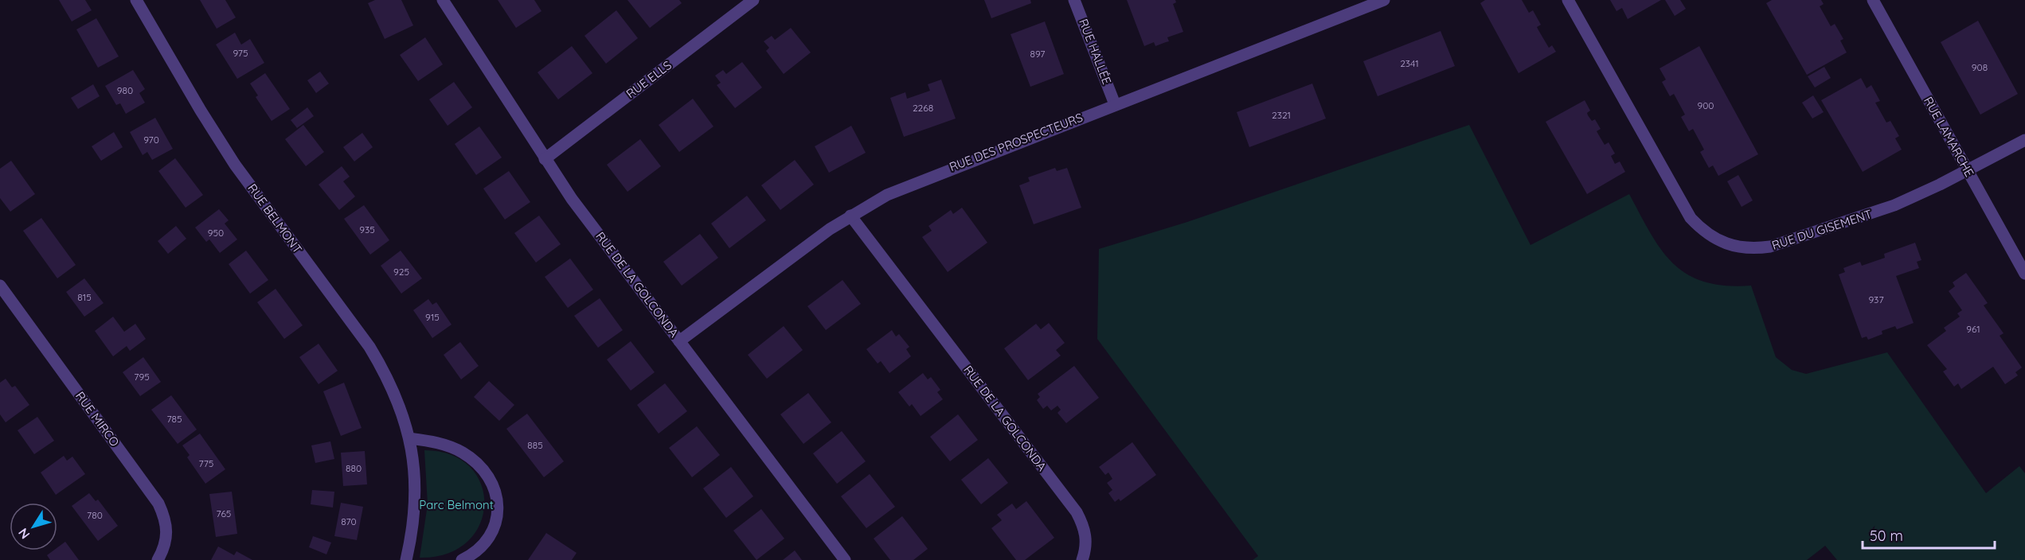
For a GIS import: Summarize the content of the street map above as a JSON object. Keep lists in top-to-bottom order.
{
  "streets": {
    "street": [
      "RUE HALLÉE",
      "RUE ELLS",
      "RUE LAMARCHE",
      "RUE DES PROSPECTEURS",
      "RUE BELMONT",
      "RUE DU GISEMENT",
      "RUE DE LA GOLCONDA",
      "RUE MIRCO"
    ]
  },
  "crossings": [
    ["RUE HALLÉE", "RUE DES PROSPECTEURS"],
    ["RUE ELLS", "RUE DE LA GOLCONDA"],
    ["RUE LAMARCHE", "RUE DU GISEMENT"],
    ["RUE DES PROSPECTEURS", "RUE DE LA GOLCONDA"]
  ],
  "parks": ["Parc Belmont"],
  "house_numbers": [
    "975",
    "897",
    "2341",
    "908",
    "980",
    "900",
    "2268",
    "2321",
    "970",
    "935",
    "950",
    "925",
    "815",
    "937",
    "915",
    "961",
    "795",
    "785",
    "885",
    "775",
    "880",
    "765",
    "780",
    "870"
  ],
  "scale_bar": "50 m",
  "north": "bottom left"
}
